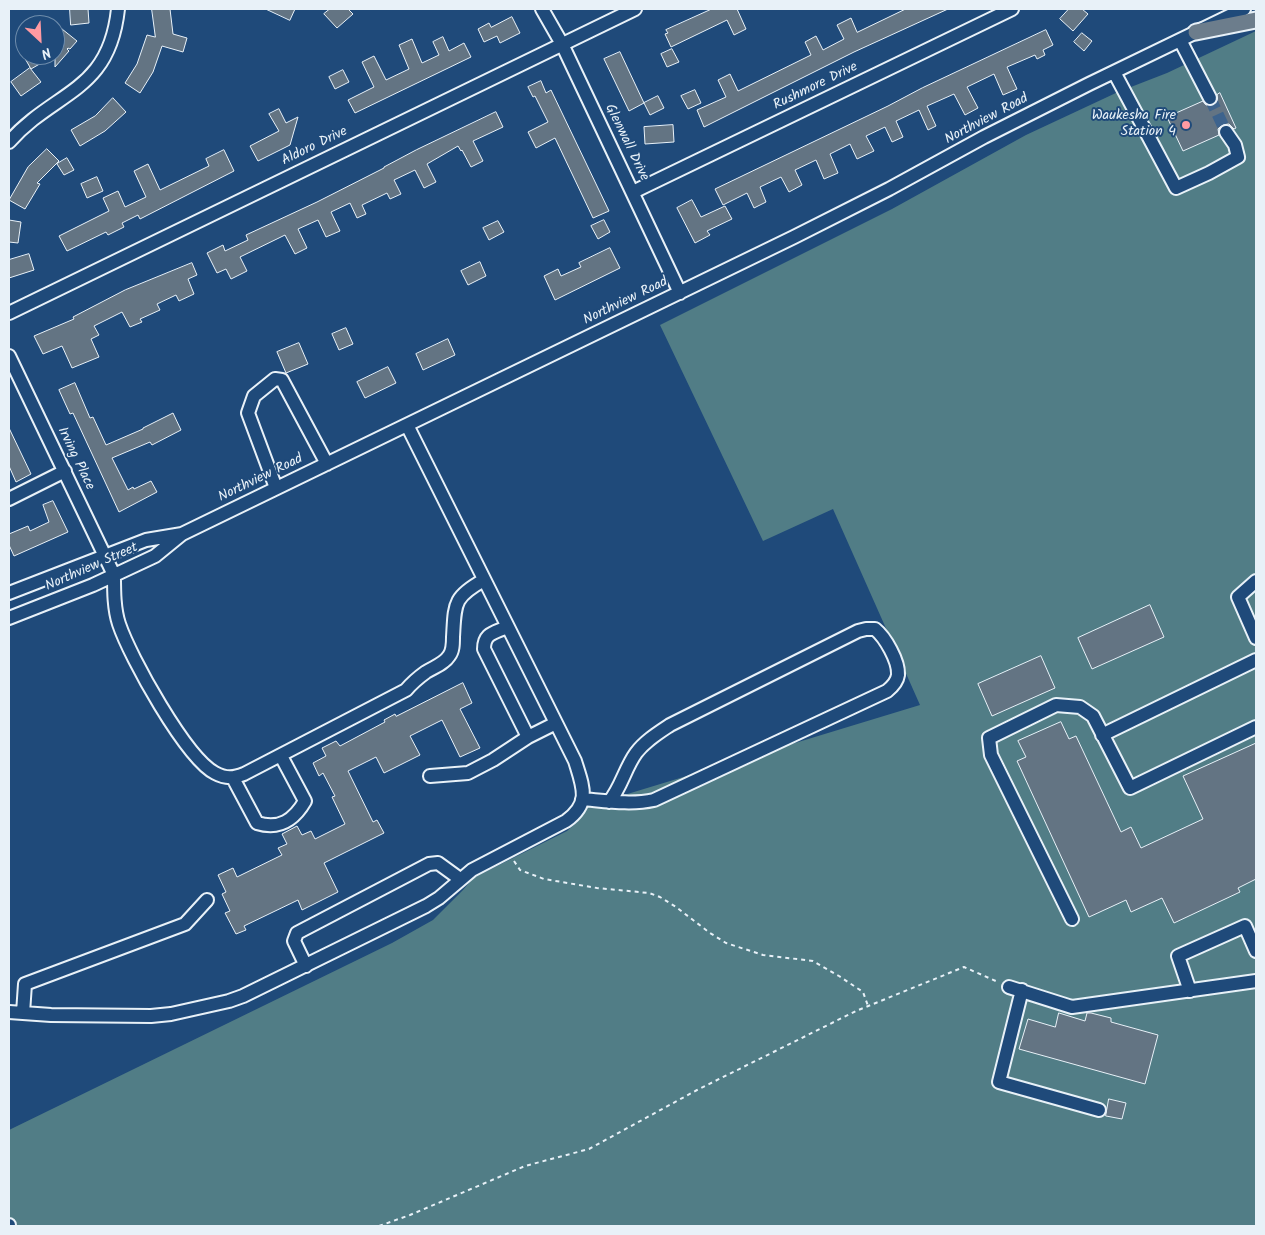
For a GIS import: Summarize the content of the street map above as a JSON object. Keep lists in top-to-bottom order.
{
  "streets": {
    "street": [
      "Rushmore Drive",
      "Northview Road",
      "Glenwall Drive",
      "Aldoro Drive",
      "Irving Place",
      "Northview Street"
    ]
  },
  "crossings": [
    ["Rushmore Drive", "Glenwall Drive"],
    ["Northview Road", "Glenwall Drive"],
    ["Northview Road", "Irving Place"],
    ["Northview Road", "Northview Street"],
    ["Glenwall Drive", "Aldoro Drive"],
    ["Irving Place", "Northview Street"]
  ],
  "places": ["Waukesha Fire Station 4"],
  "north": "bottom right"
}
